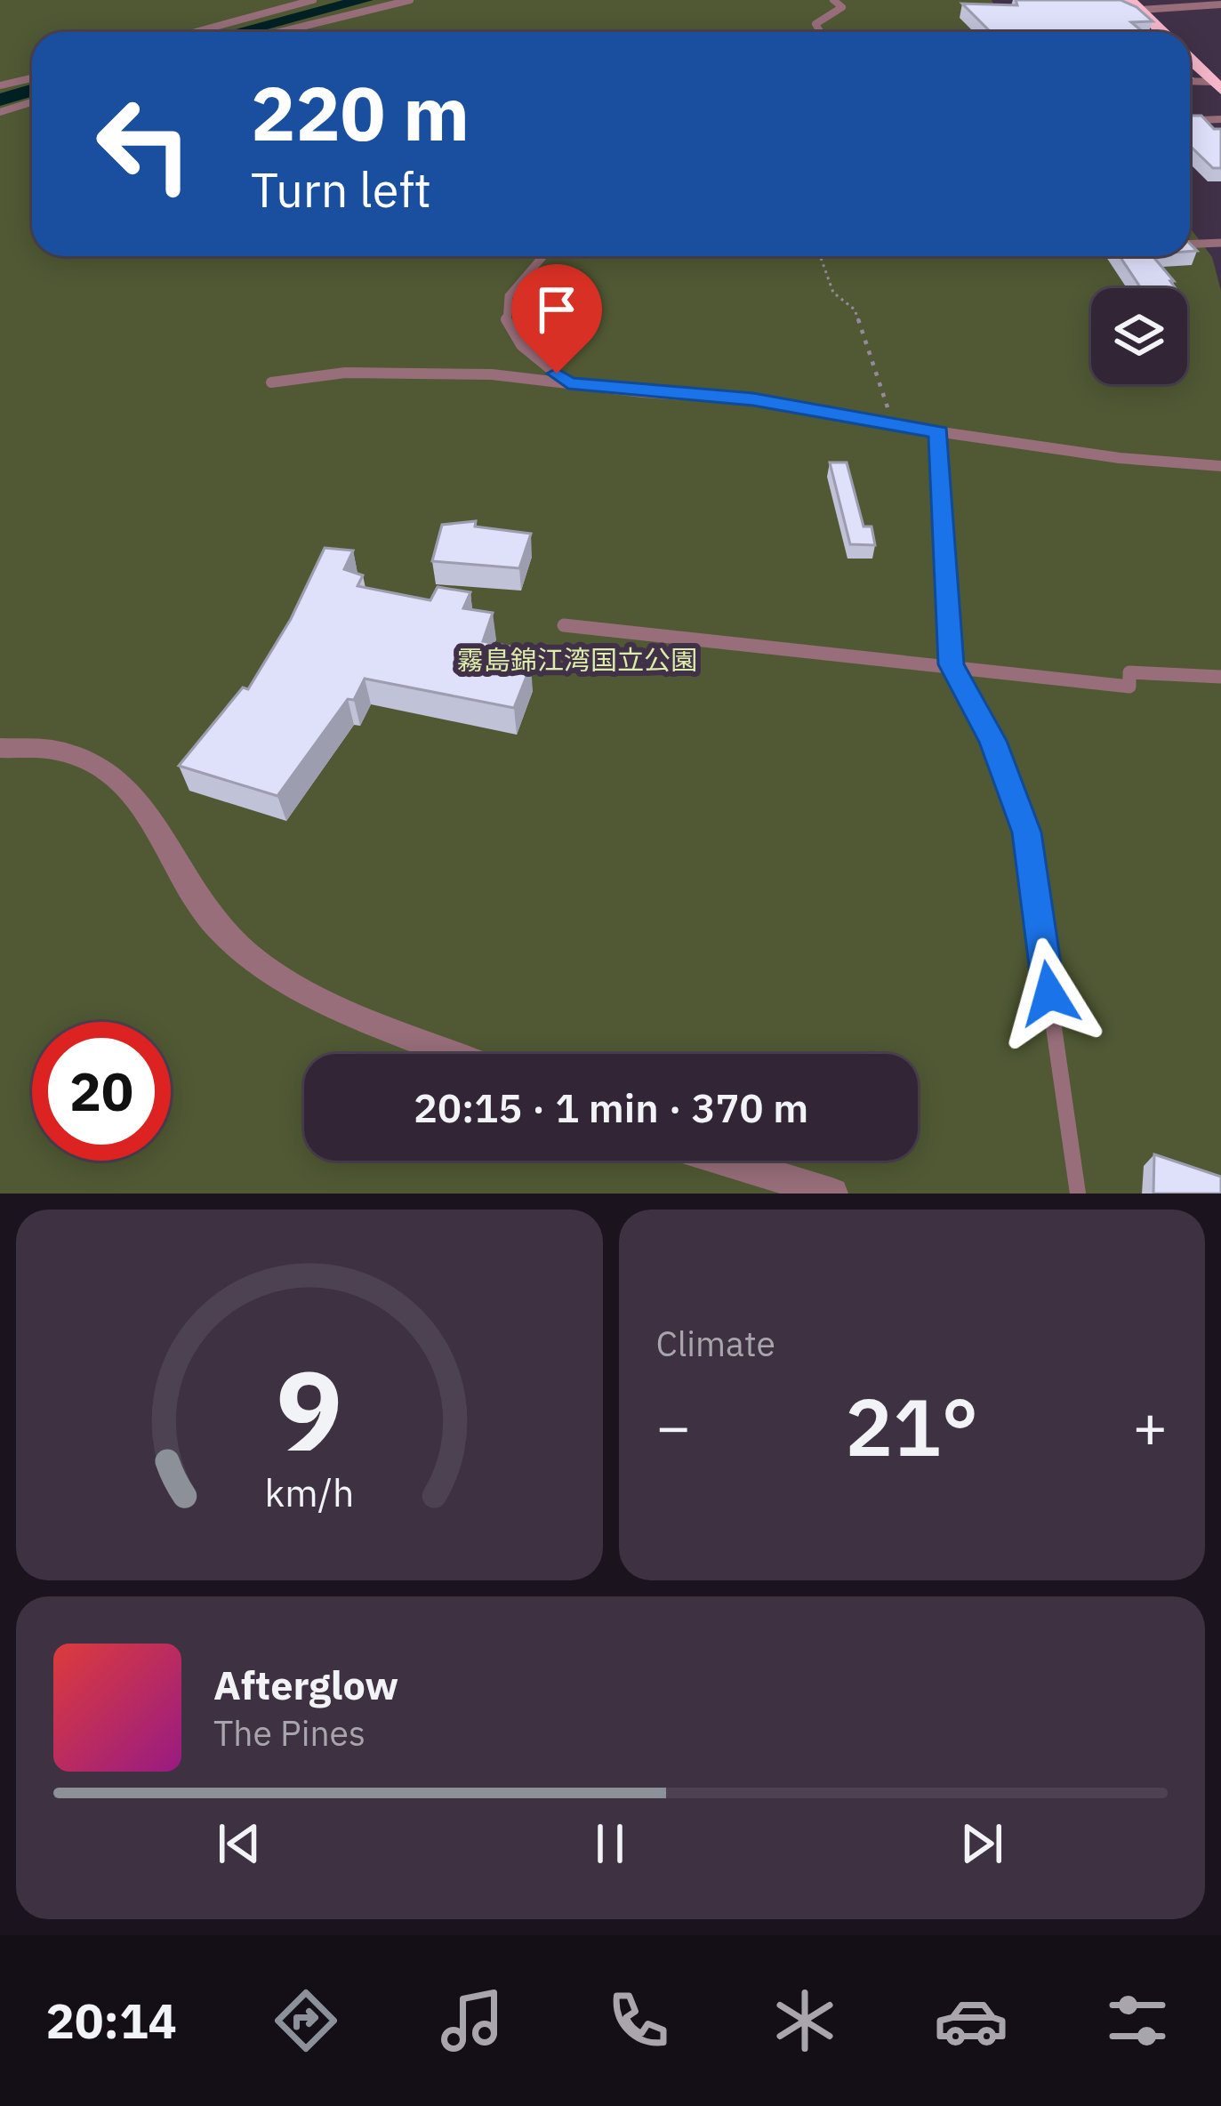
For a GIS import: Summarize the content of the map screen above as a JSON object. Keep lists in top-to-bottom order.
{
  "parks": ["霧島錦江湾国立公園"],
  "page": {
    "turn": ["220 m", "Turn left"],
    "limit": "20",
    "trip": "20:15 · 1 min · 370 m",
    "tile": "Climate",
    "heat": ["−", "21°", "+"],
    "song": ["Afterglow", "The Pines"],
    "tabs": "20:14",
    "gauge": ["9", "km/h"]
  }
}
